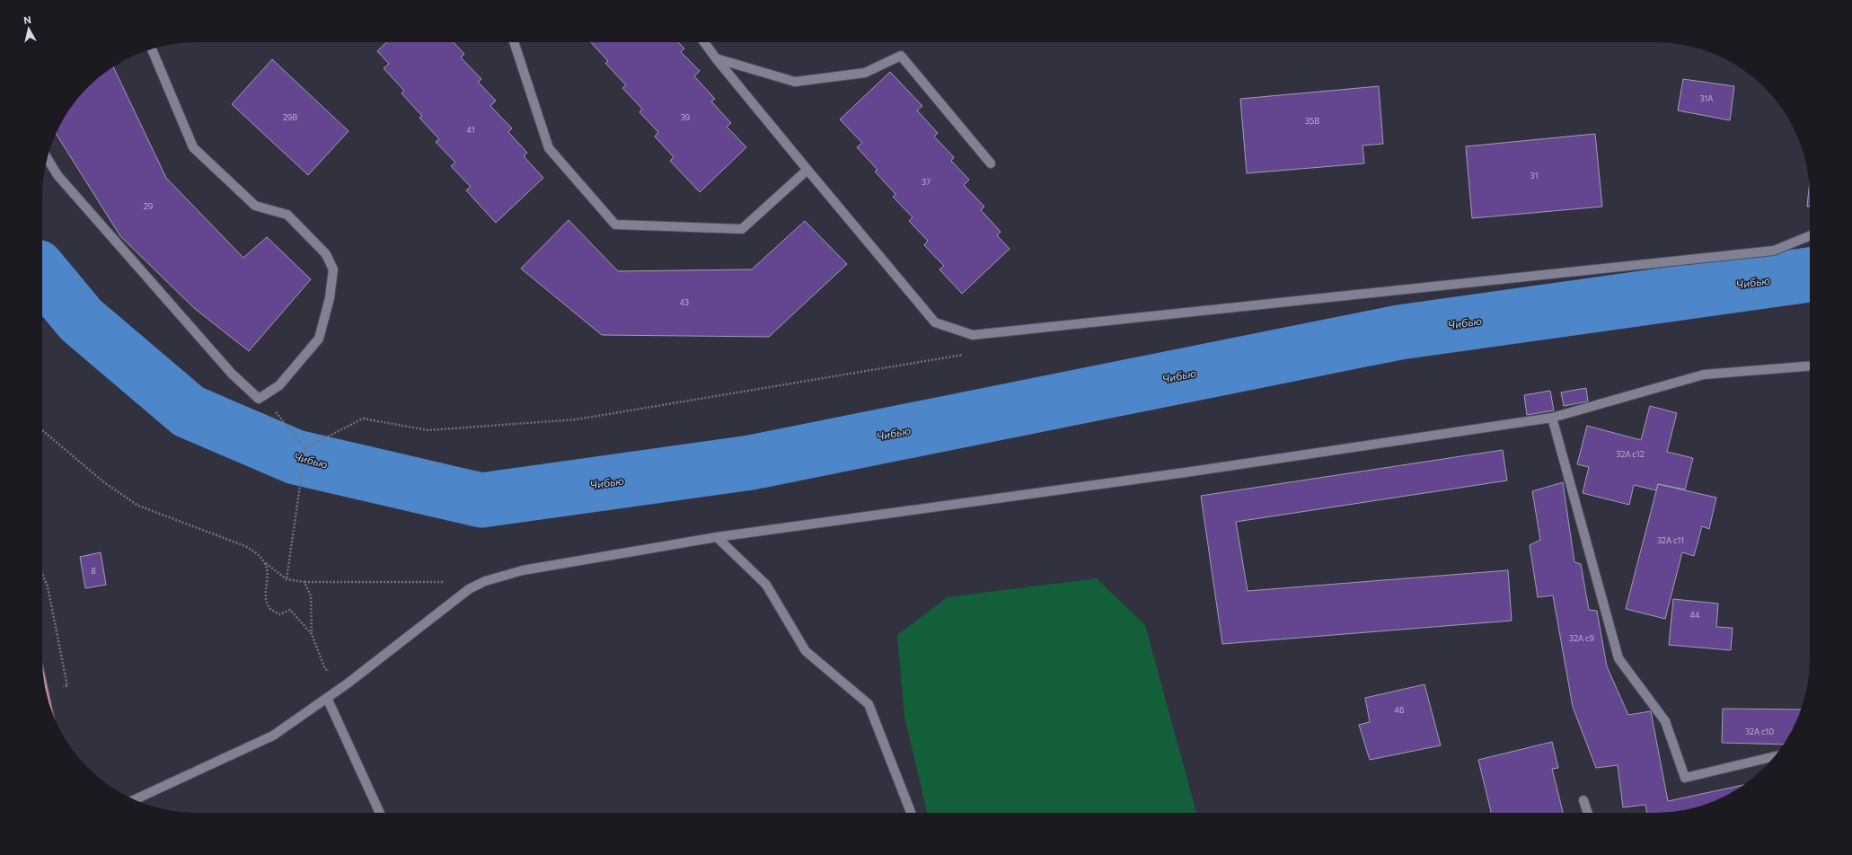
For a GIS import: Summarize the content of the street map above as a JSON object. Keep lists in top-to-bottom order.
{
  "water": ["Чибью"],
  "house_numbers": [
    "31А",
    "29В",
    "39",
    "35В",
    "41",
    "31",
    "37",
    "29",
    "43",
    "32А с12",
    "32А с11",
    "8",
    "44",
    "32А с9",
    "46",
    "32А с10"
  ],
  "north": "top"
}
